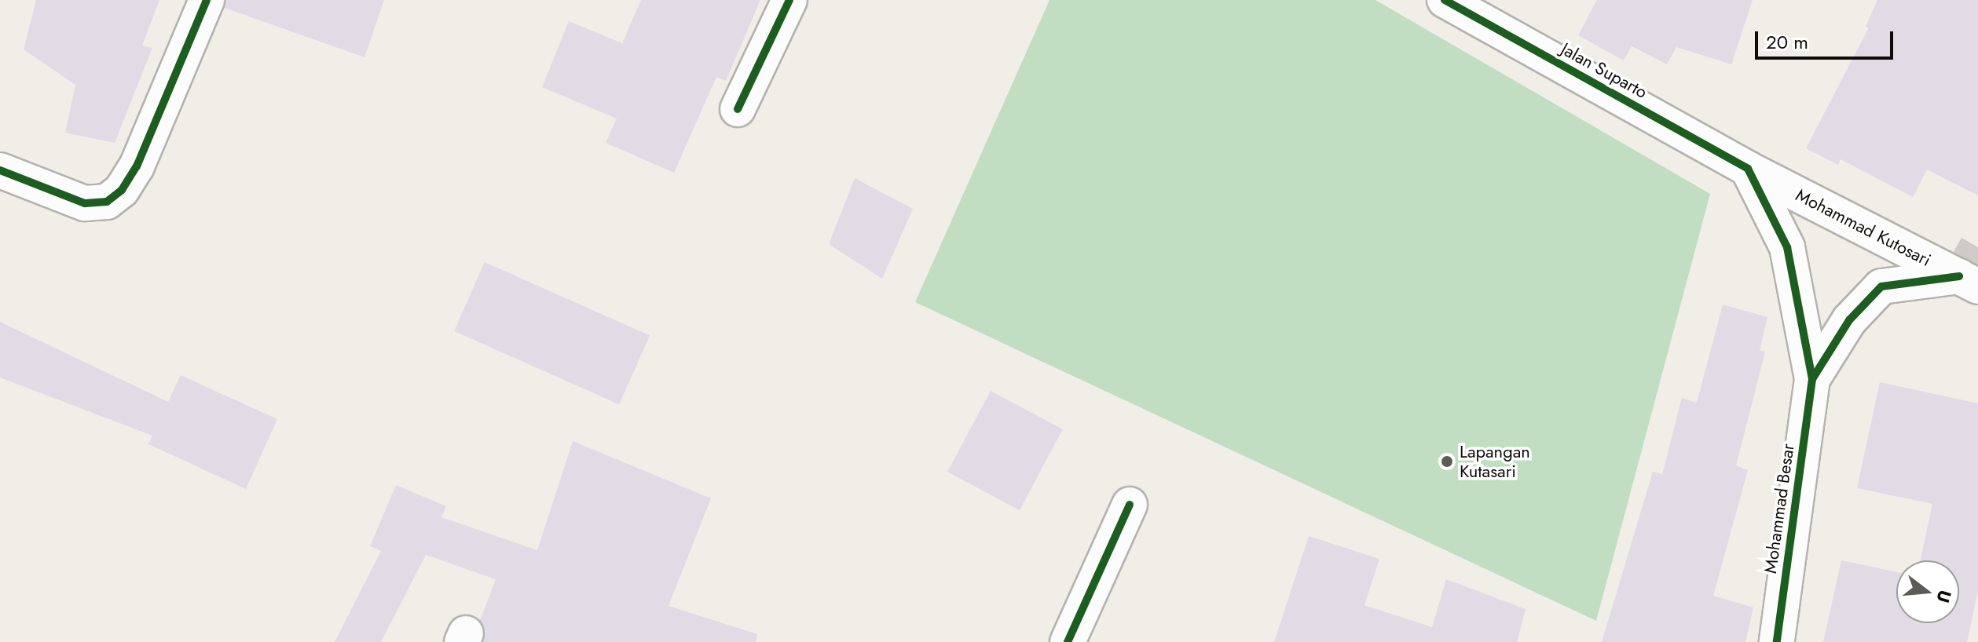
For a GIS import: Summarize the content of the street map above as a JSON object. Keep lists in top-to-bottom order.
{
  "streets": {
    "street": ["Jalan Suparto", "Mohammad Kutosari", "Mohammad Besar"]
  },
  "crossings": [
    ["Jalan Suparto", "Mohammad Kutosari"]
  ],
  "places": ["Lapangan Kutasari"],
  "scale_bar": "20 m",
  "north": "right"
}
